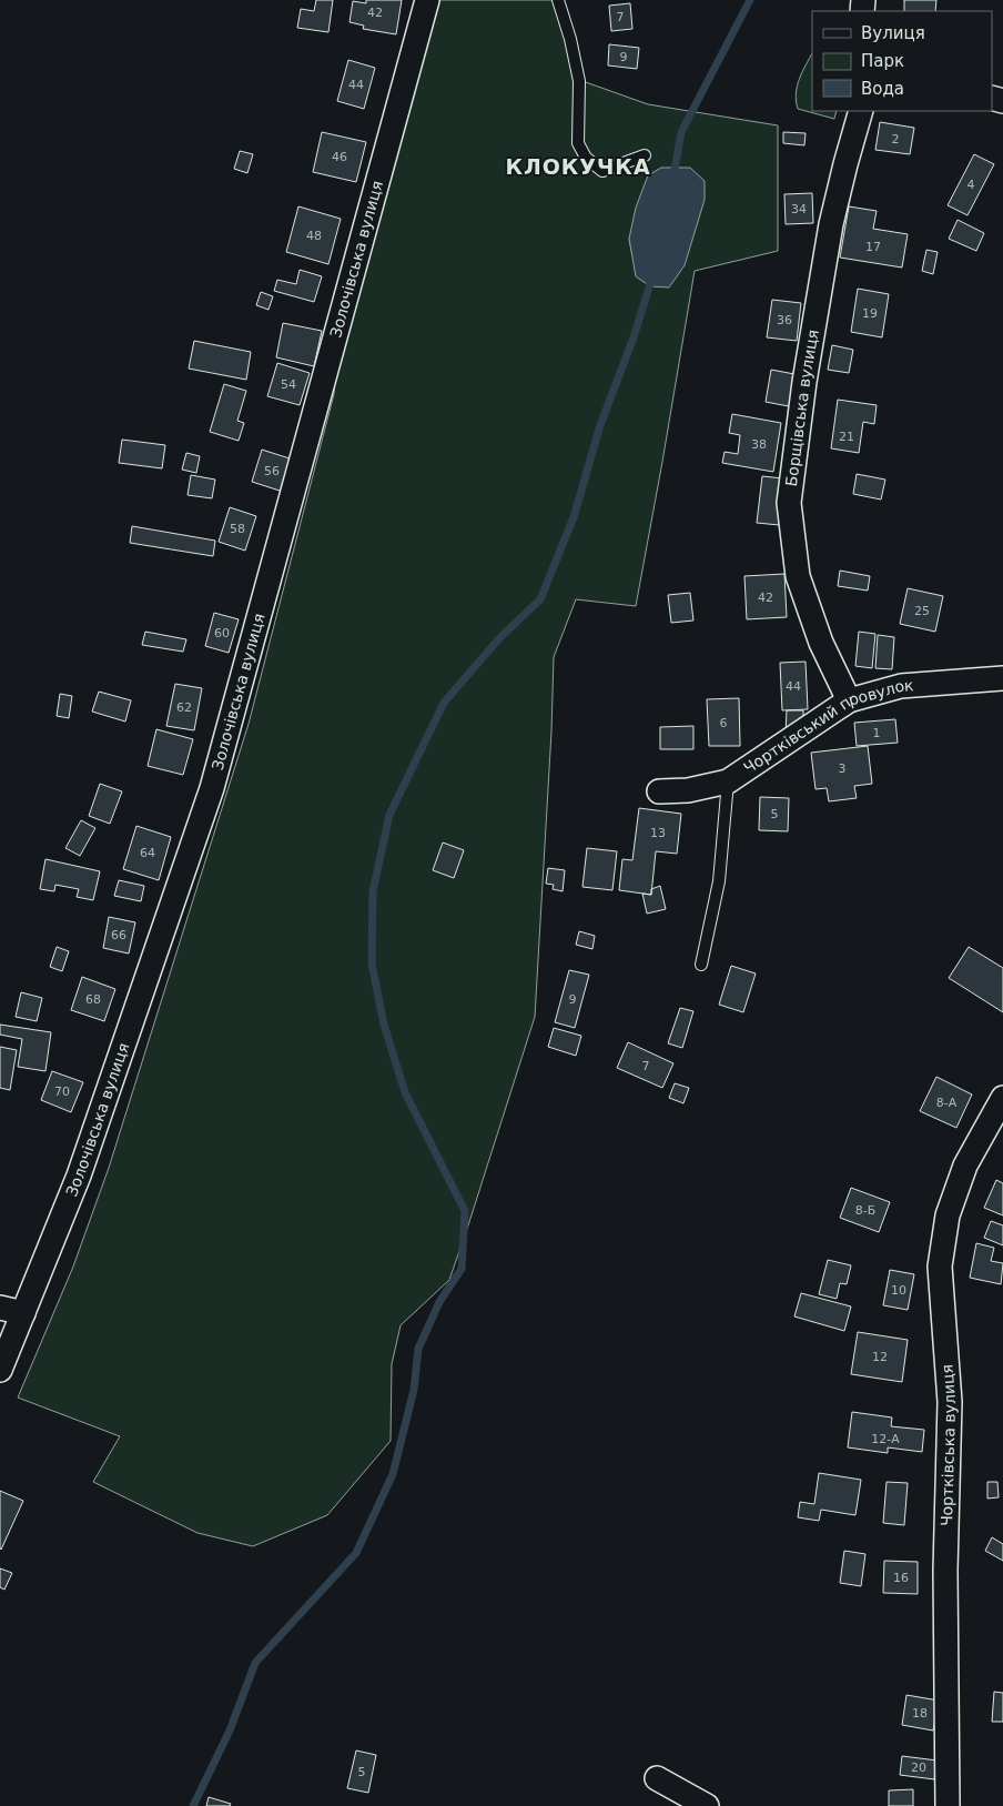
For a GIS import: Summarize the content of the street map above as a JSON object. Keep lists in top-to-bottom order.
{
  "streets": {
    "street": [
      "Золочівська вулиця",
      "Борщівська вулиця",
      "Чортківський провулок",
      "Чортківська вулиця"
    ]
  },
  "crossings": [
    ["Борщівська вулиця", "Чортківський провулок"]
  ],
  "districts": ["КЛОКУЧКА"],
  "house_numbers": [
    "42",
    "7",
    "9",
    "44",
    "2",
    "46",
    "4",
    "34",
    "48",
    "17",
    "19",
    "36",
    "54",
    "21",
    "38",
    "56",
    "58",
    "42",
    "25",
    "60",
    "44",
    "62",
    "6",
    "1",
    "3",
    "5",
    "13",
    "64",
    "66",
    "68",
    "9",
    "7",
    "70",
    "8-А",
    "8-Б",
    "10",
    "12",
    "12-А",
    "16",
    "18",
    "20",
    "5"
  ],
  "legend": ["Вулиця", "Парк", "Вода"]
}
